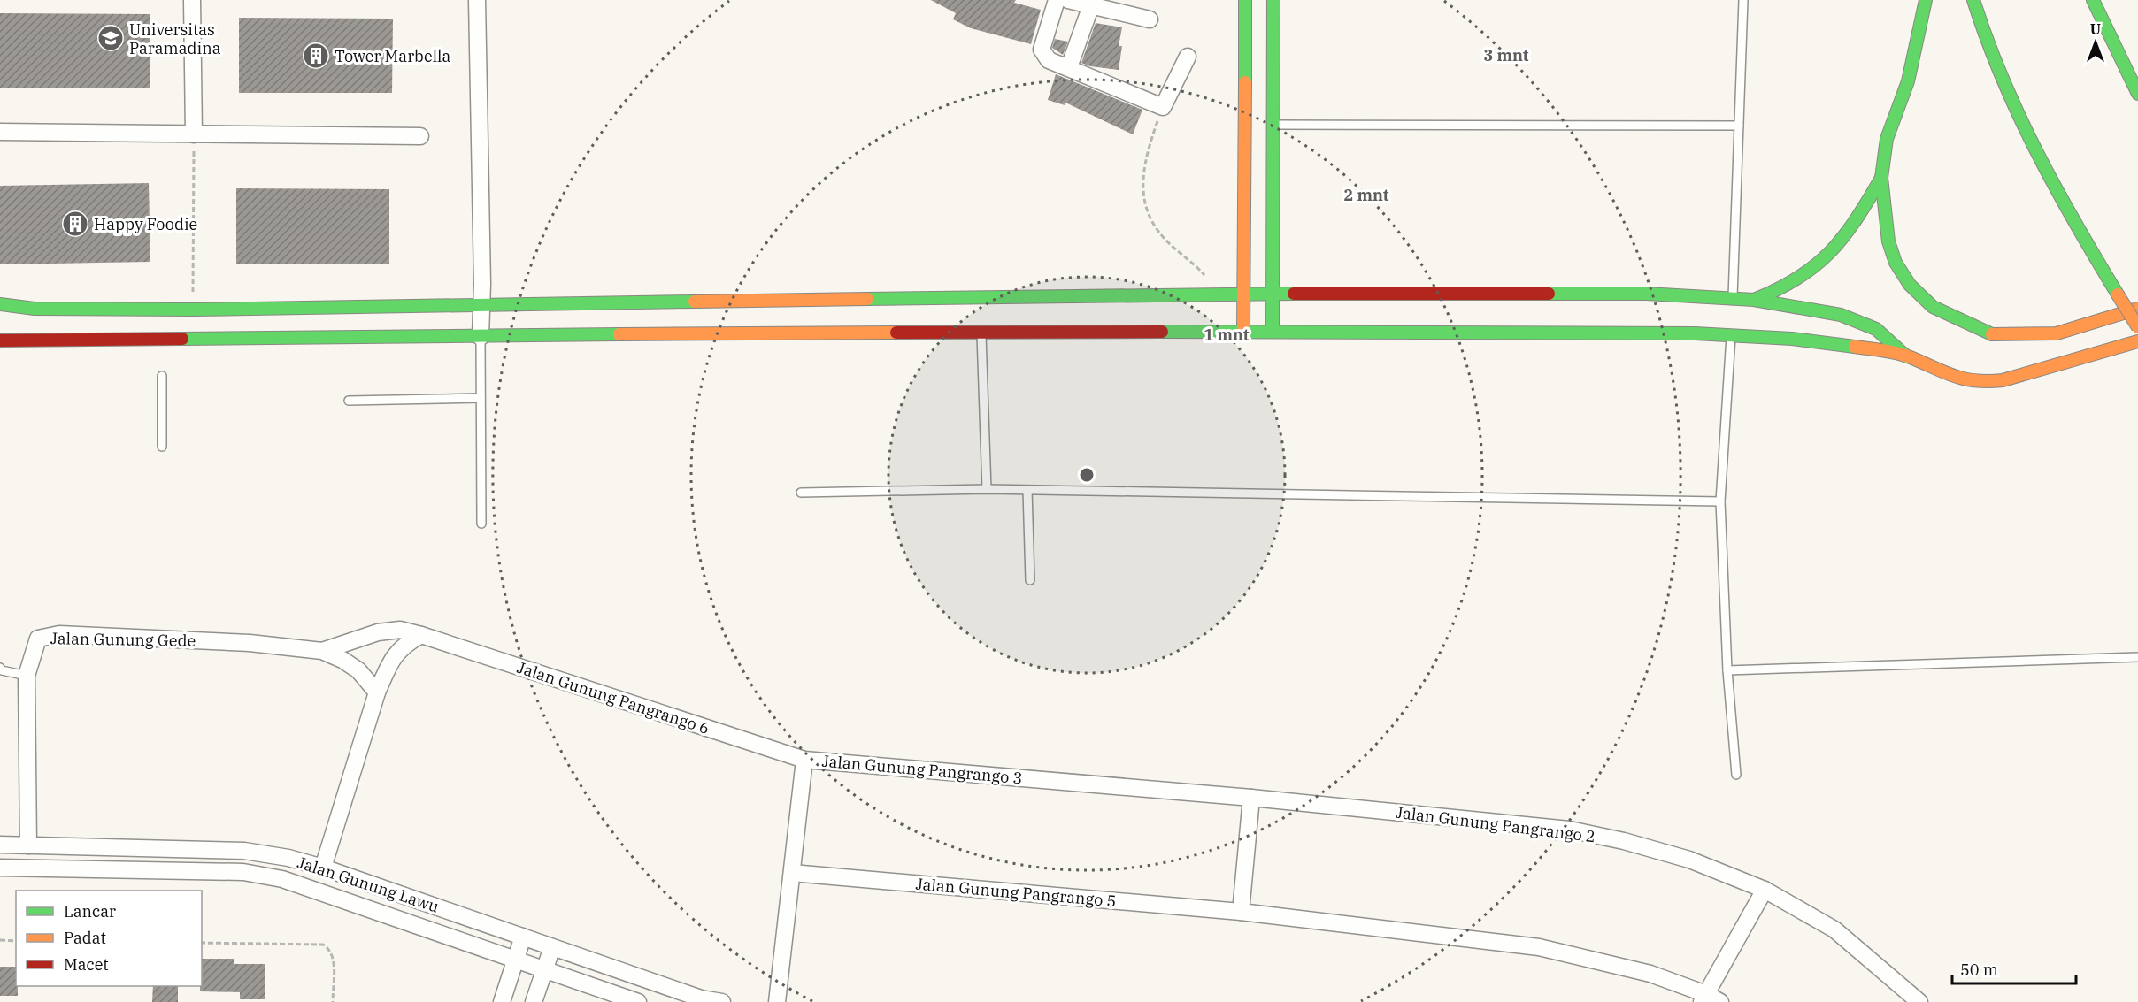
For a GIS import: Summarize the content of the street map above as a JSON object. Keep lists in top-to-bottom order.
{
  "streets": {
    "street": [
      "Jalan Gunung Gede",
      "Jalan Gunung Pangrango 6",
      "Jalan Gunung Pangrango 3",
      "Jalan Gunung Pangrango 2",
      "Jalan Gunung Lawu",
      "Jalan Gunung Pangrango 5"
    ]
  },
  "crossings": [
    ["Jalan Gunung Gede", "Jalan Gunung Pangrango 6"],
    ["Jalan Gunung Gede", "Jalan Gunung Lawu"],
    ["Jalan Gunung Pangrango 6", "Jalan Gunung Pangrango 3"],
    ["Jalan Gunung Pangrango 3", "Jalan Gunung Pangrango 2"],
    ["Jalan Gunung Pangrango 3", "Jalan Gunung Pangrango 5"]
  ],
  "places": {
    "school or university": ["Universitas Paramadina"],
    "building": ["Tower Marbella", "Happy Foodie"]
  },
  "legend": ["Lancar", "Padat", "Macet"],
  "scale_bar": "50 m",
  "north": "top",
  "rings": ["3 mnt", "2 mnt", "1 mnt"]
}
